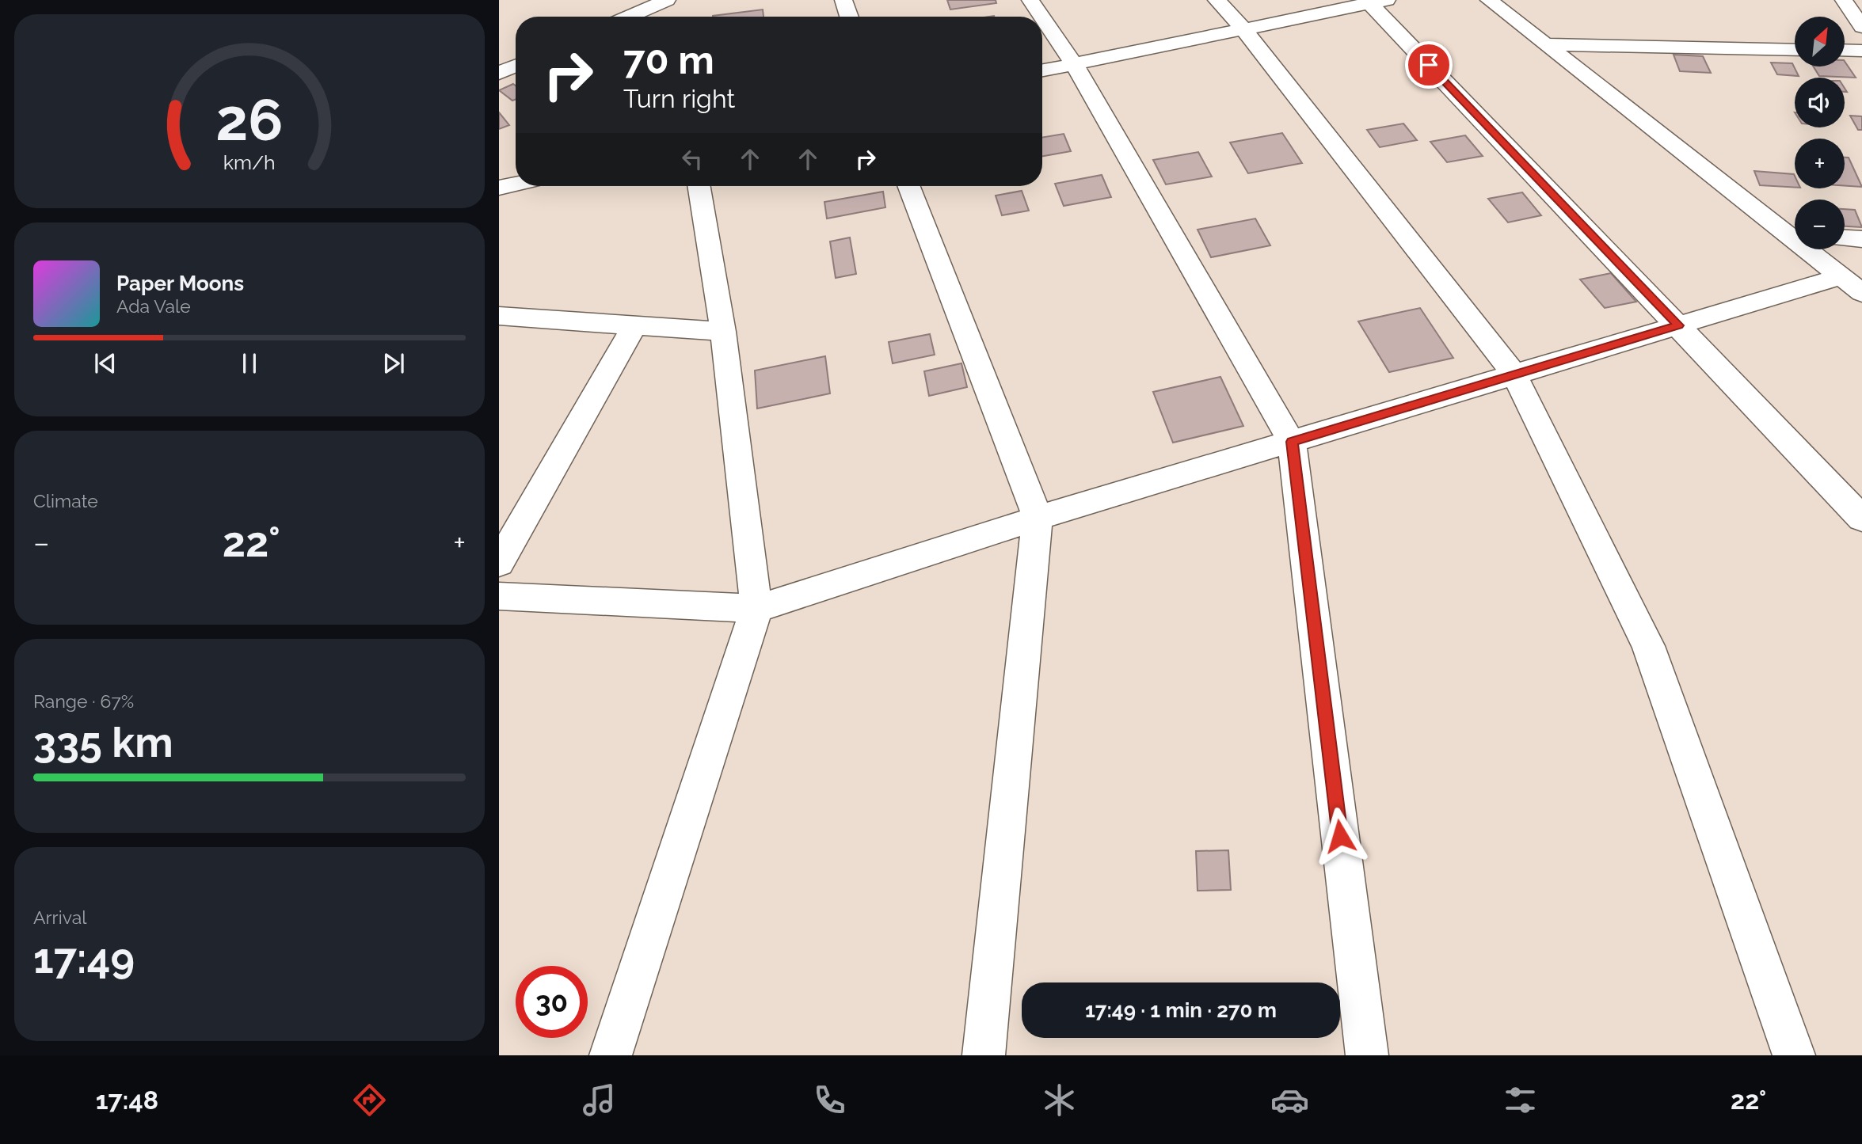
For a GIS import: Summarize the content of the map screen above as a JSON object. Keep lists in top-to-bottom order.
{
  "north": "top right",
  "page": {
    "map_buttons": ["+", "−"],
    "turn": ["70 m", "Turn right"],
    "song": ["Paper Moons", "Ada Vale"],
    "tile": [
      "Climate",
      ["Range · 67%", "335 km"],
      ["Arrival", "17:49"]
    ],
    "heat": ["−", "22°", "+"],
    "limit": "30",
    "trip": "17:49 · 1 min · 270 m",
    "tabs": ["17:48", "22°"],
    "gauge": ["26", "km/h"]
  }
}
